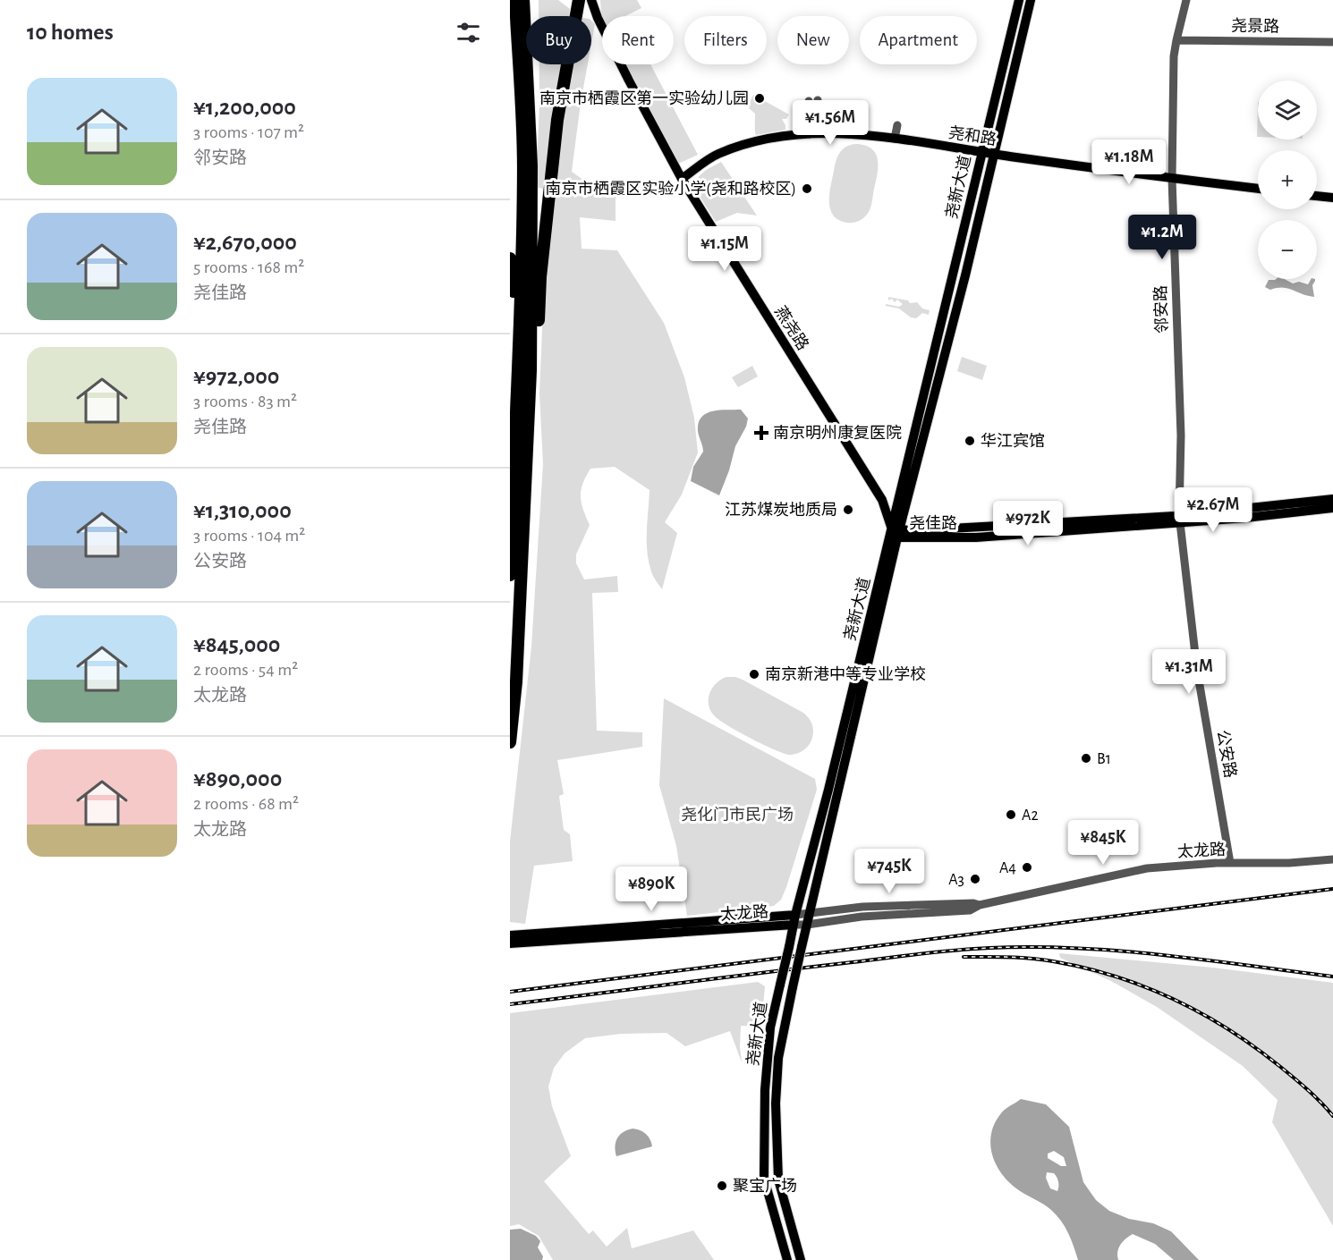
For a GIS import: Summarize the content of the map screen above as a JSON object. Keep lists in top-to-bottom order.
{
  "streets": {
    "main road": [
      "尧和路",
      "尧新大道",
      "燕尧路",
      "尧佳路",
      "太龙路"
    ],
    "street": ["尧景路", "邻安路", "公安路"]
  },
  "crossings": [
    ["尧景路", "邻安路"],
    ["尧和路", "尧新大道"],
    ["尧和路", "邻安路"],
    ["尧和路", "燕尧路"],
    ["尧新大道", "燕尧路"],
    ["尧新大道", "尧佳路"],
    ["尧新大道", "太龙路"],
    ["邻安路", "尧佳路"],
    ["邻安路", "公安路"],
    ["燕尧路", "尧佳路"],
    ["尧佳路", "公安路"],
    ["公安路", "太龙路"]
  ],
  "parks": ["尧化门市民广场"],
  "places": {
    "other": [
      "南京市栖霞区第一实验幼儿园",
      "南京市栖霞区实验小学(尧和路校区)",
      "华江宾馆",
      "江苏煤炭地质局",
      "南京新港中等专业学校",
      "B1",
      "A2",
      "A4",
      "A3",
      "聚宝广场"
    ],
    "health": ["南京明州康复医院"]
  },
  "page": {
    "heading": "10 homes",
    "chip": [
      "Buy",
      "Rent",
      "Filters",
      "New",
      "Apartment"
    ],
    "list": [
      {
        "name": "¥1,200,000",
        "note": "3 rooms · 107 m² · 邻安路"
      },
      {
        "name": "¥2,670,000",
        "note": "5 rooms · 168 m² · 尧佳路"
      },
      {
        "name": "¥972,000",
        "note": "3 rooms · 83 m² · 尧佳路"
      },
      {
        "name": "¥1,310,000",
        "note": "3 rooms · 104 m² · 公安路"
      },
      {
        "name": "¥845,000",
        "note": "2 rooms · 54 m² · 太龙路"
      },
      {
        "name": "¥890,000",
        "note": "2 rooms · 68 m² · 太龙路"
      }
    ],
    "map_buttons": ["+", "−"],
    "price": [
      "¥1.56M",
      "¥1.18M",
      "¥1.2M",
      "¥1.15M",
      "¥2.67M",
      "¥972K",
      "¥1.31M",
      "¥845K",
      "¥745K",
      "¥890K"
    ]
  }
}
